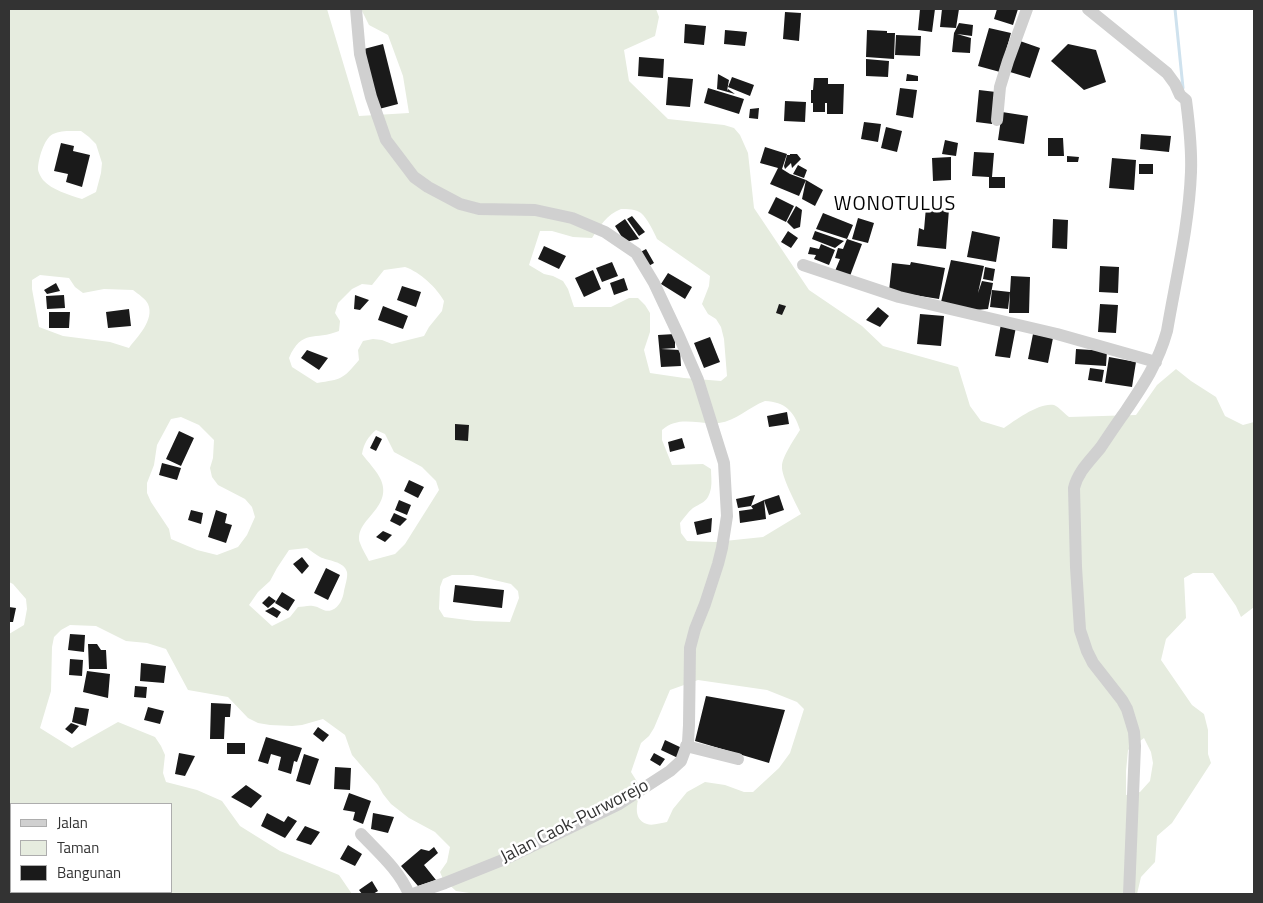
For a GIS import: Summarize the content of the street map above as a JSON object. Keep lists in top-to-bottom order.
{
  "streets": {
    "street": ["Jalan Caok-Purworejo"]
  },
  "districts": ["WONOTULUS"],
  "legend": ["Jalan", "Taman", "Bangunan"]
}
